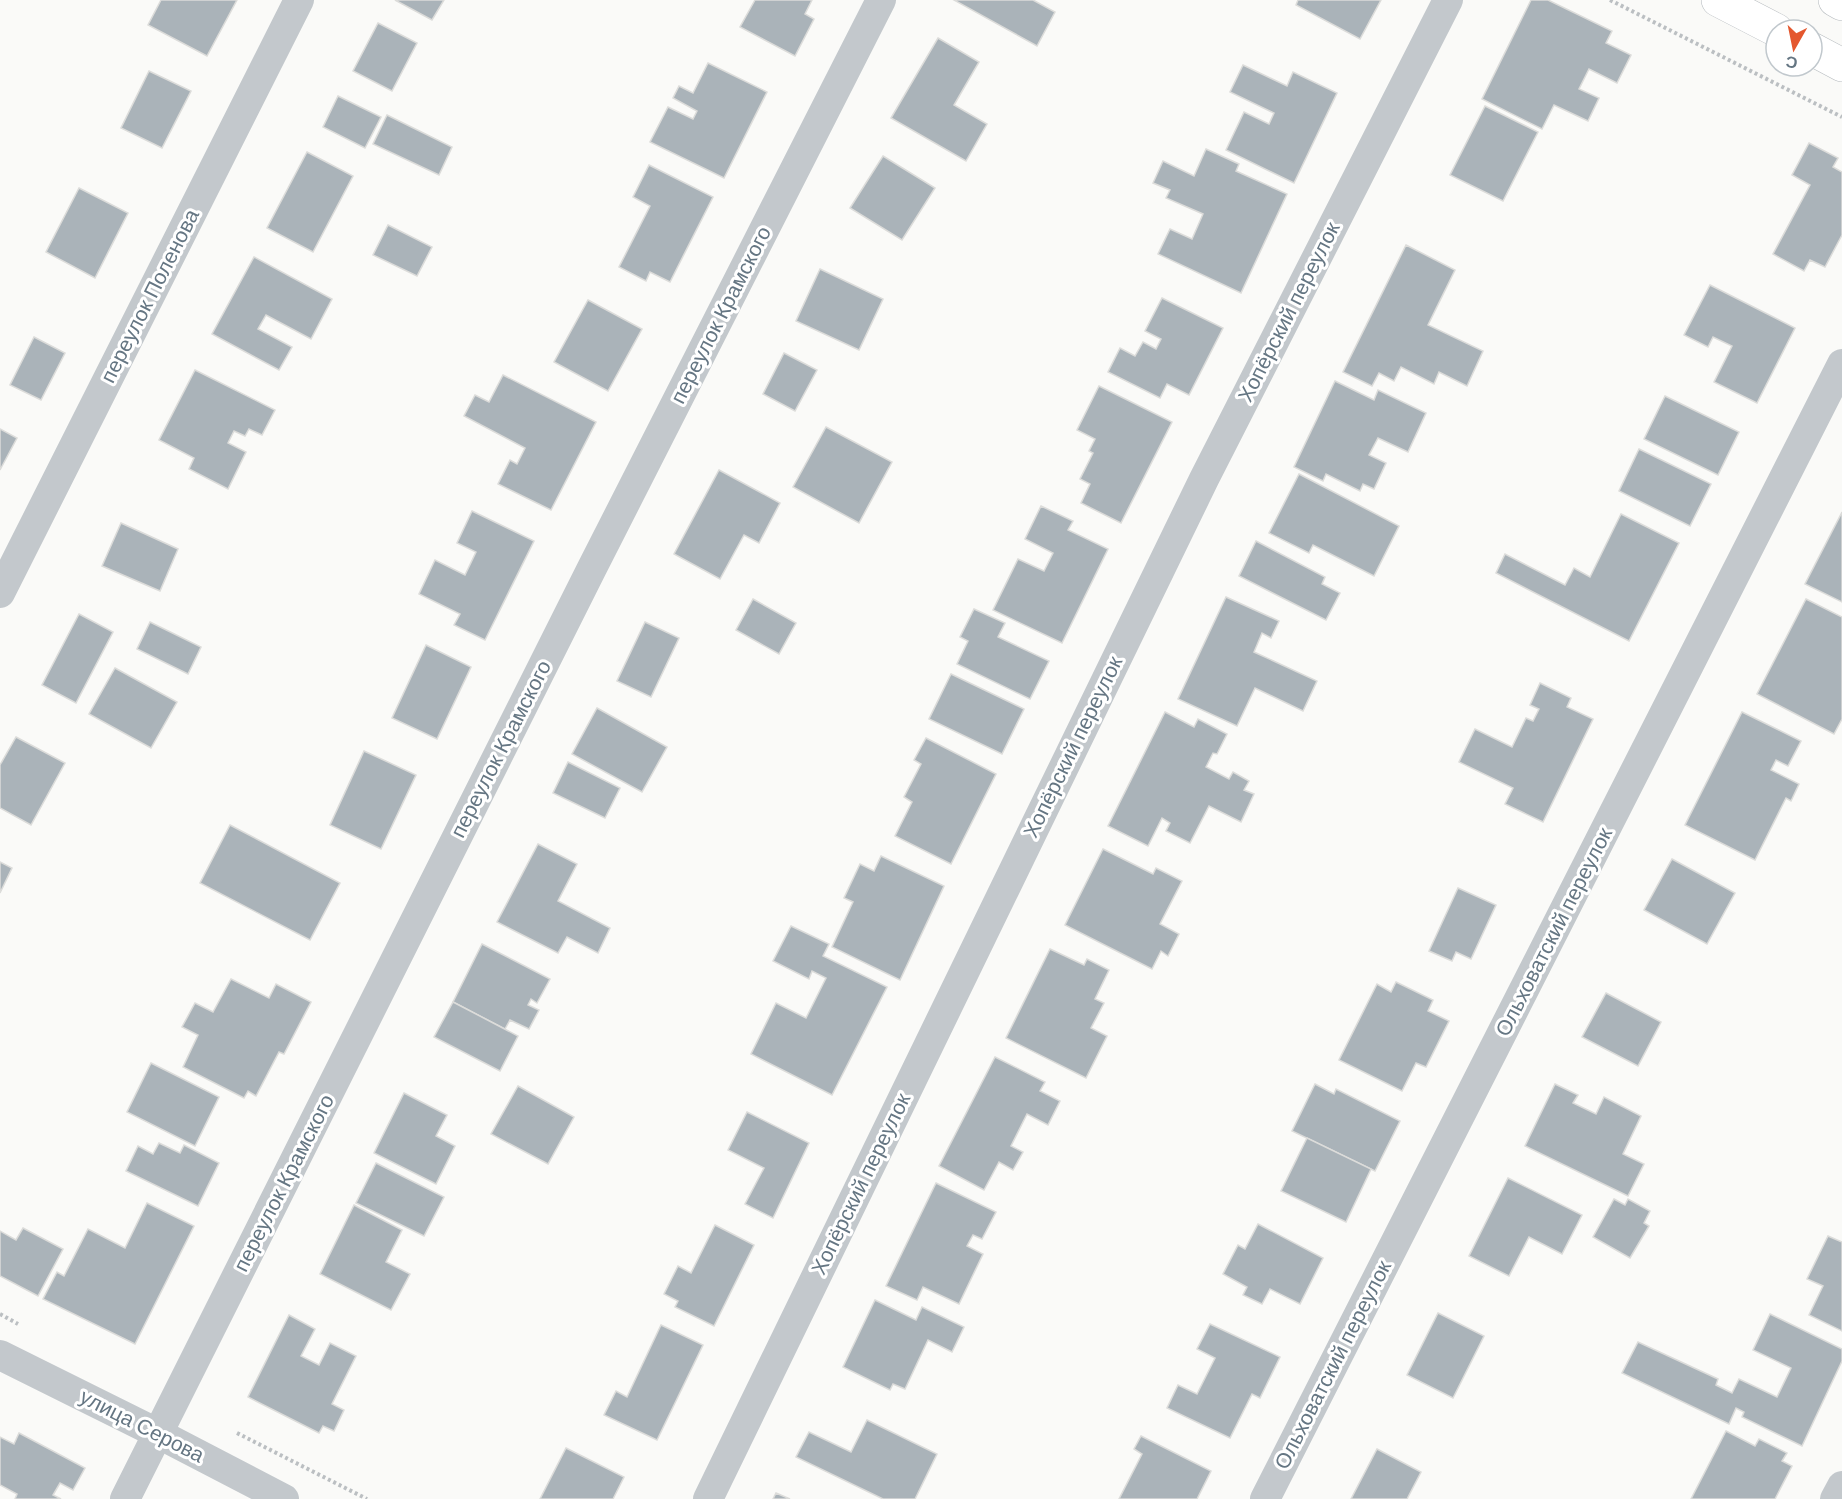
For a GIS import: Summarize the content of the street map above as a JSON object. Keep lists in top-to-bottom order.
{
  "streets": {
    "street": [
      "переулок Поленова",
      "Хопёрский переулок",
      "переулок Крамского",
      "Ольховатский переулок",
      "улица Серова"
    ]
  },
  "crossings": [
    ["переулок Крамского", "улица Серова"]
  ],
  "north": "bottom"
}
